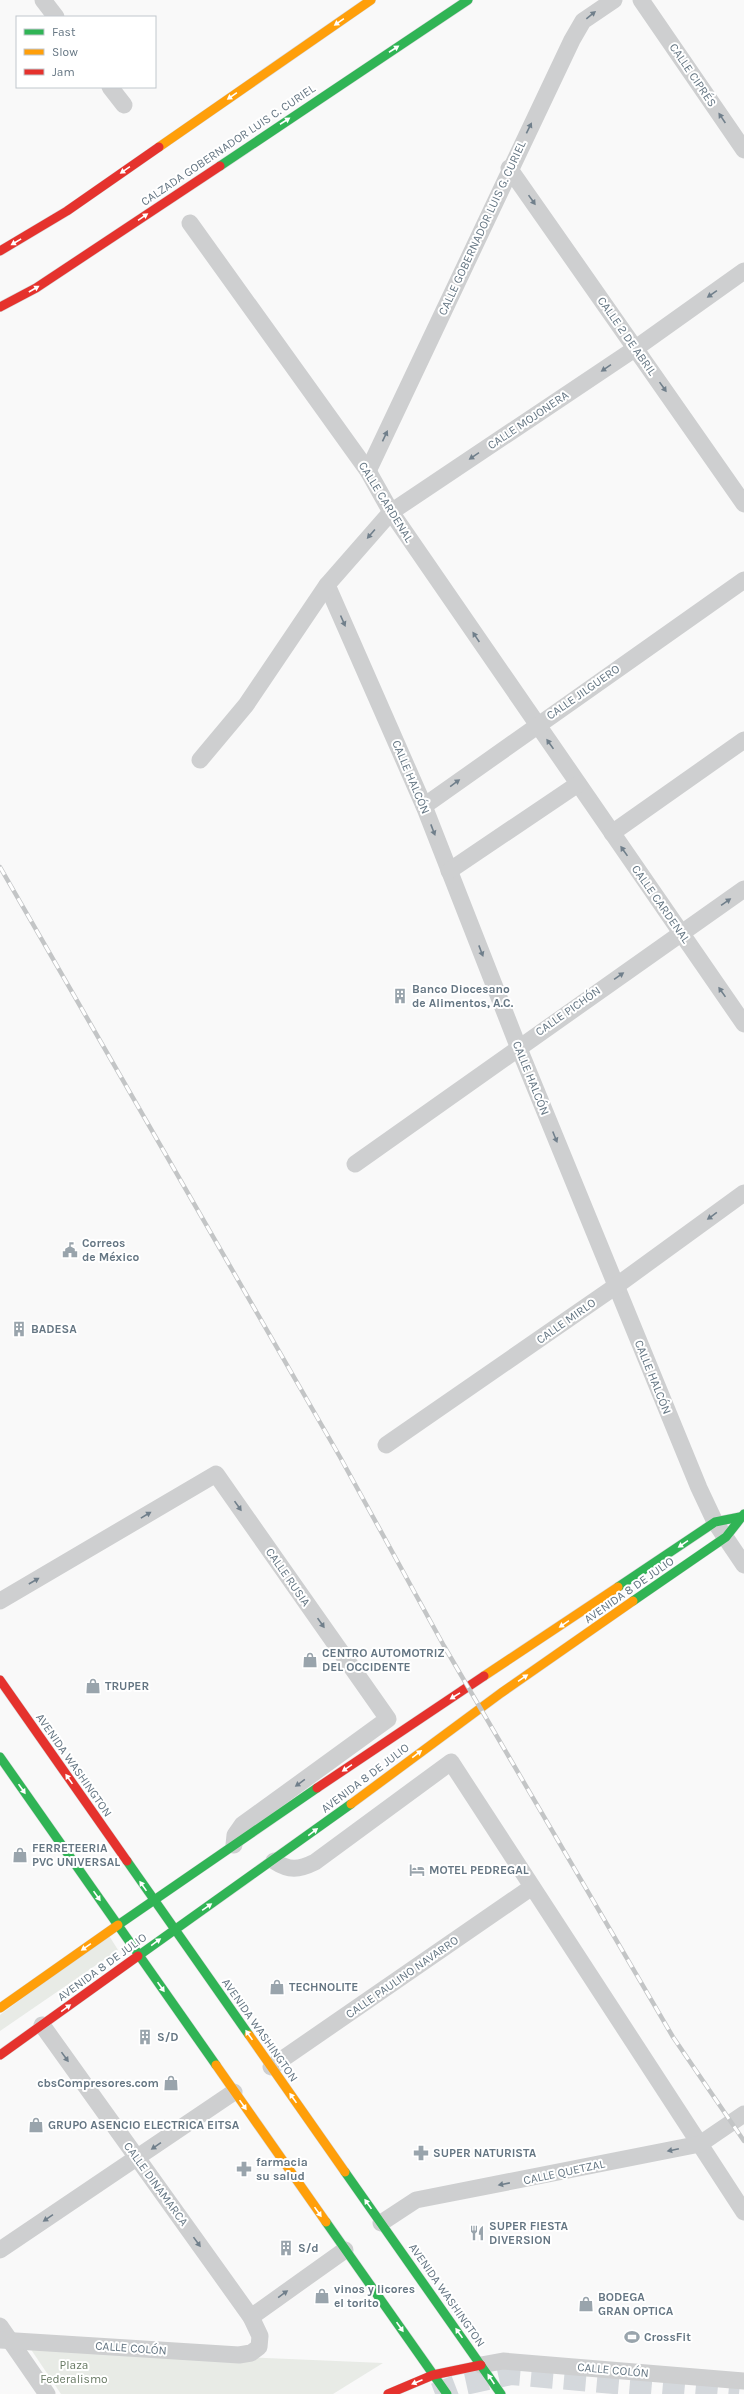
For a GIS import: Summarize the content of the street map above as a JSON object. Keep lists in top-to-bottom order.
{
  "streets": {
    "main road": ["CALZADA GOBERNADOR LUIS C. CURIEL", "AVENIDA 8 DE JULIO", "AVENIDA WASHINGTON"],
    "street": [
      "CALLE CIPRÉS",
      "CALLE GOBERNADOR LUIS G. CURIEL",
      "CALLE 2 DE ABRIL",
      "CALLE MOJONERA",
      "CALLE CARDENAL",
      "CALLE JILGUERO",
      "CALLE HALCÓN",
      "CALLE PICHÓN",
      "CALLE MIRLO",
      "CALLE RUSIA",
      "CALLE PAULINO NAVARRO",
      "CALLE QUETZAL",
      "CALLE DINAMARCA",
      "CALLE COLÓN"
    ]
  },
  "crossings": [
    ["CALLE GOBERNADOR LUIS G. CURIEL", "CALLE 2 DE ABRIL"],
    ["CALLE GOBERNADOR LUIS G. CURIEL", "CALLE CARDENAL"],
    ["CALLE 2 DE ABRIL", "CALLE MOJONERA"],
    ["CALLE MOJONERA", "CALLE CARDENAL"],
    ["CALLE MOJONERA", "CALLE HALCÓN"],
    ["CALLE CARDENAL", "CALLE JILGUERO"],
    ["CALLE CARDENAL", "CALLE PICHÓN"],
    ["CALLE JILGUERO", "CALLE HALCÓN"],
    ["CALLE HALCÓN", "CALLE PICHÓN"],
    ["CALLE HALCÓN", "CALLE MIRLO"],
    ["CALLE HALCÓN", "AVENIDA 8 DE JULIO"],
    ["CALLE RUSIA", "AVENIDA 8 DE JULIO"],
    ["AVENIDA 8 DE JULIO", "AVENIDA WASHINGTON"],
    ["AVENIDA 8 DE JULIO", "CALLE DINAMARCA"],
    ["AVENIDA WASHINGTON", "CALLE PAULINO NAVARRO"],
    ["AVENIDA WASHINGTON", "CALLE QUETZAL"],
    ["AVENIDA WASHINGTON", "CALLE COLÓN"],
    ["CALLE DINAMARCA", "CALLE COLÓN"]
  ],
  "one_way": [
    "CALLE CIPRÉS",
    "CALLE GOBERNADOR LUIS G. CURIEL",
    "CALLE 2 DE ABRIL",
    "CALLE MOJONERA",
    "CALLE CARDENAL",
    "CALLE HALCÓN",
    "CALLE PICHÓN",
    "CALLE MIRLO",
    "CALLE QUETZAL",
    "CALLE DINAMARCA"
  ],
  "parks": ["Plaza Federalismo"],
  "places": {
    "building": [
      "Banco Diocesano de Alimentos, A.C.",
      "BADESA",
      "S/D",
      "S/d"
    ],
    "public building": ["Correos de México"],
    "shop": [
      "CENTRO AUTOMOTRIZ DEL OCCIDENTE",
      "TRUPER",
      "FERRETEERIA PVC UNIVERSAL",
      "TECHNOLITE",
      "cbsCompresores.com",
      "GRUPO ASENCIO ELECTRICA EITSA",
      "vinos y licores el torito",
      "BODEGA GRAN OPTICA"
    ],
    "hotel": ["MOTEL PEDREGAL"],
    "pharmacy": ["SUPER NATURISTA", "farmacia su salud"],
    "restaurant": ["SUPER FIESTA DIVERSION"],
    "sports": ["CrossFit"]
  },
  "legend": ["Fast", "Slow", "Jam"]
}
